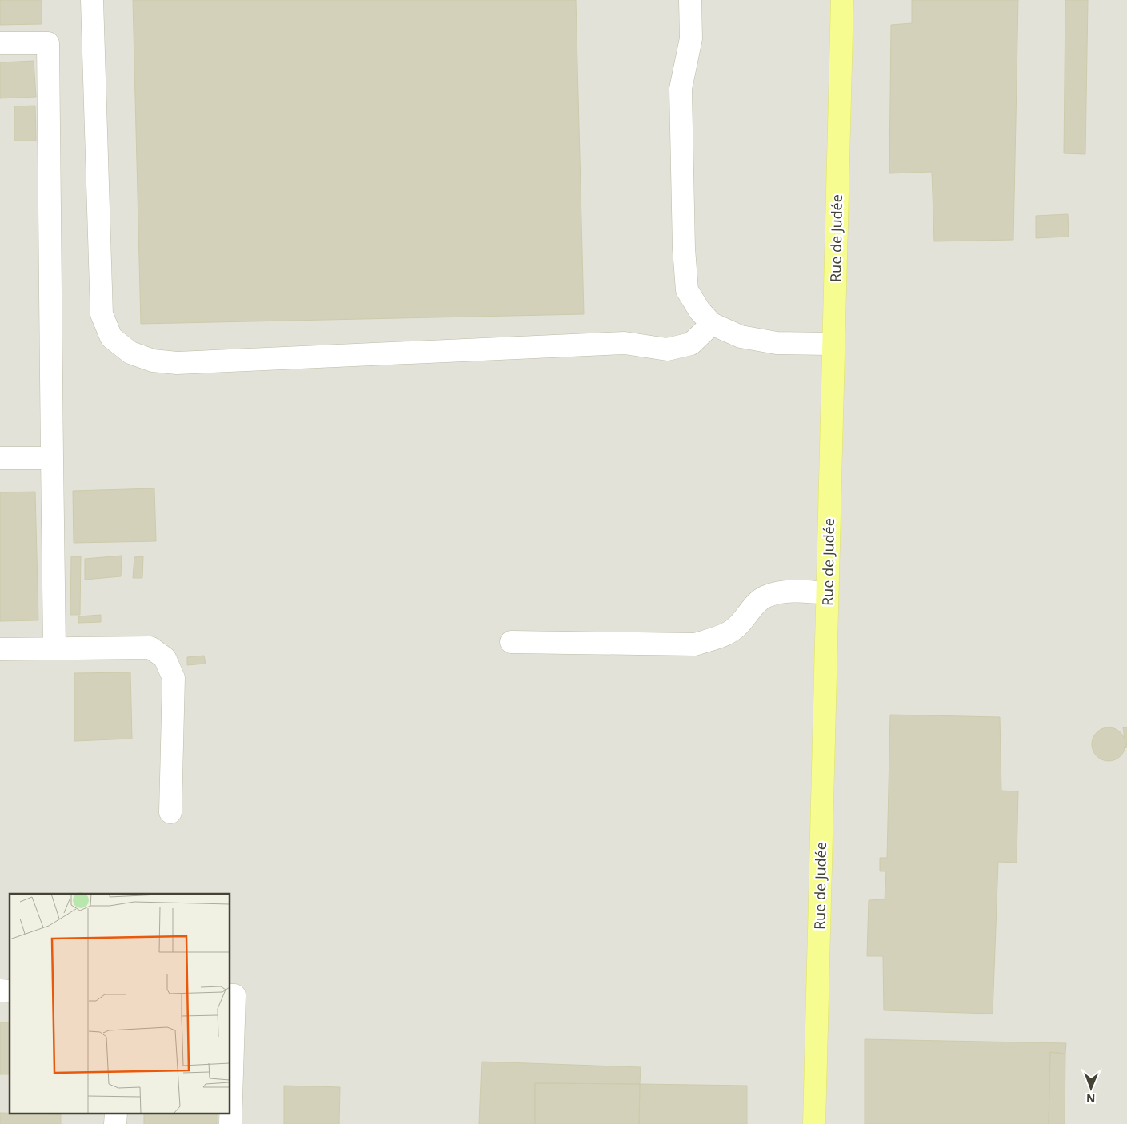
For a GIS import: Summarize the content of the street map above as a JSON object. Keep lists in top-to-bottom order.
{
  "streets": {
    "main road": ["Rue de Judée"]
  },
  "north": "bottom"
}
